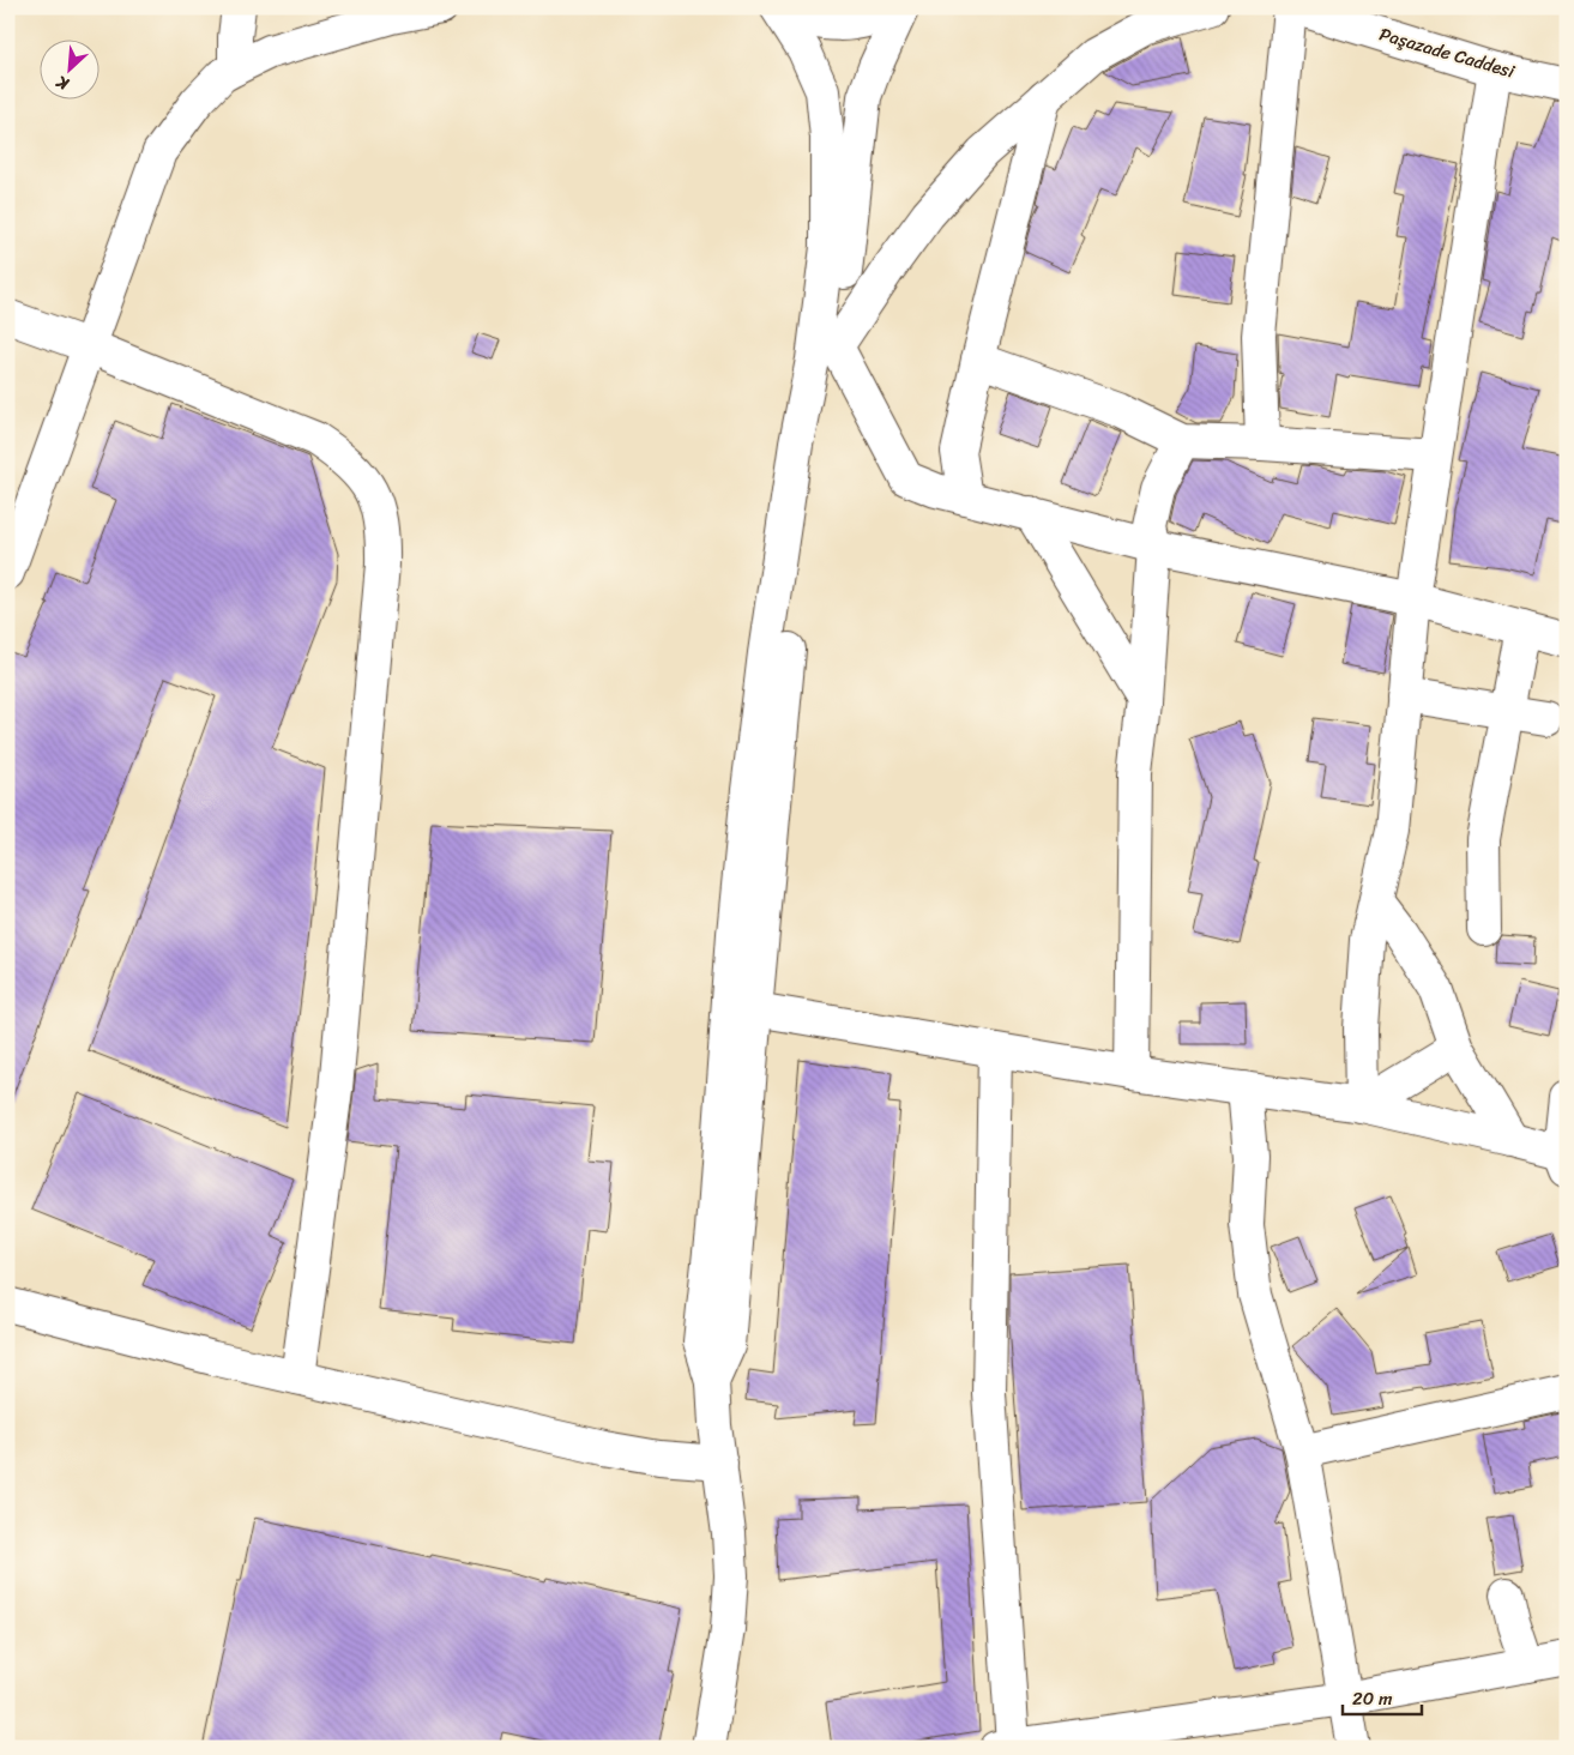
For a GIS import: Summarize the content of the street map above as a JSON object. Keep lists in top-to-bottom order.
{
  "streets": {
    "street": ["Paşazade Caddesi"]
  },
  "scale_bar": "20 m",
  "north": "bottom left"
}
